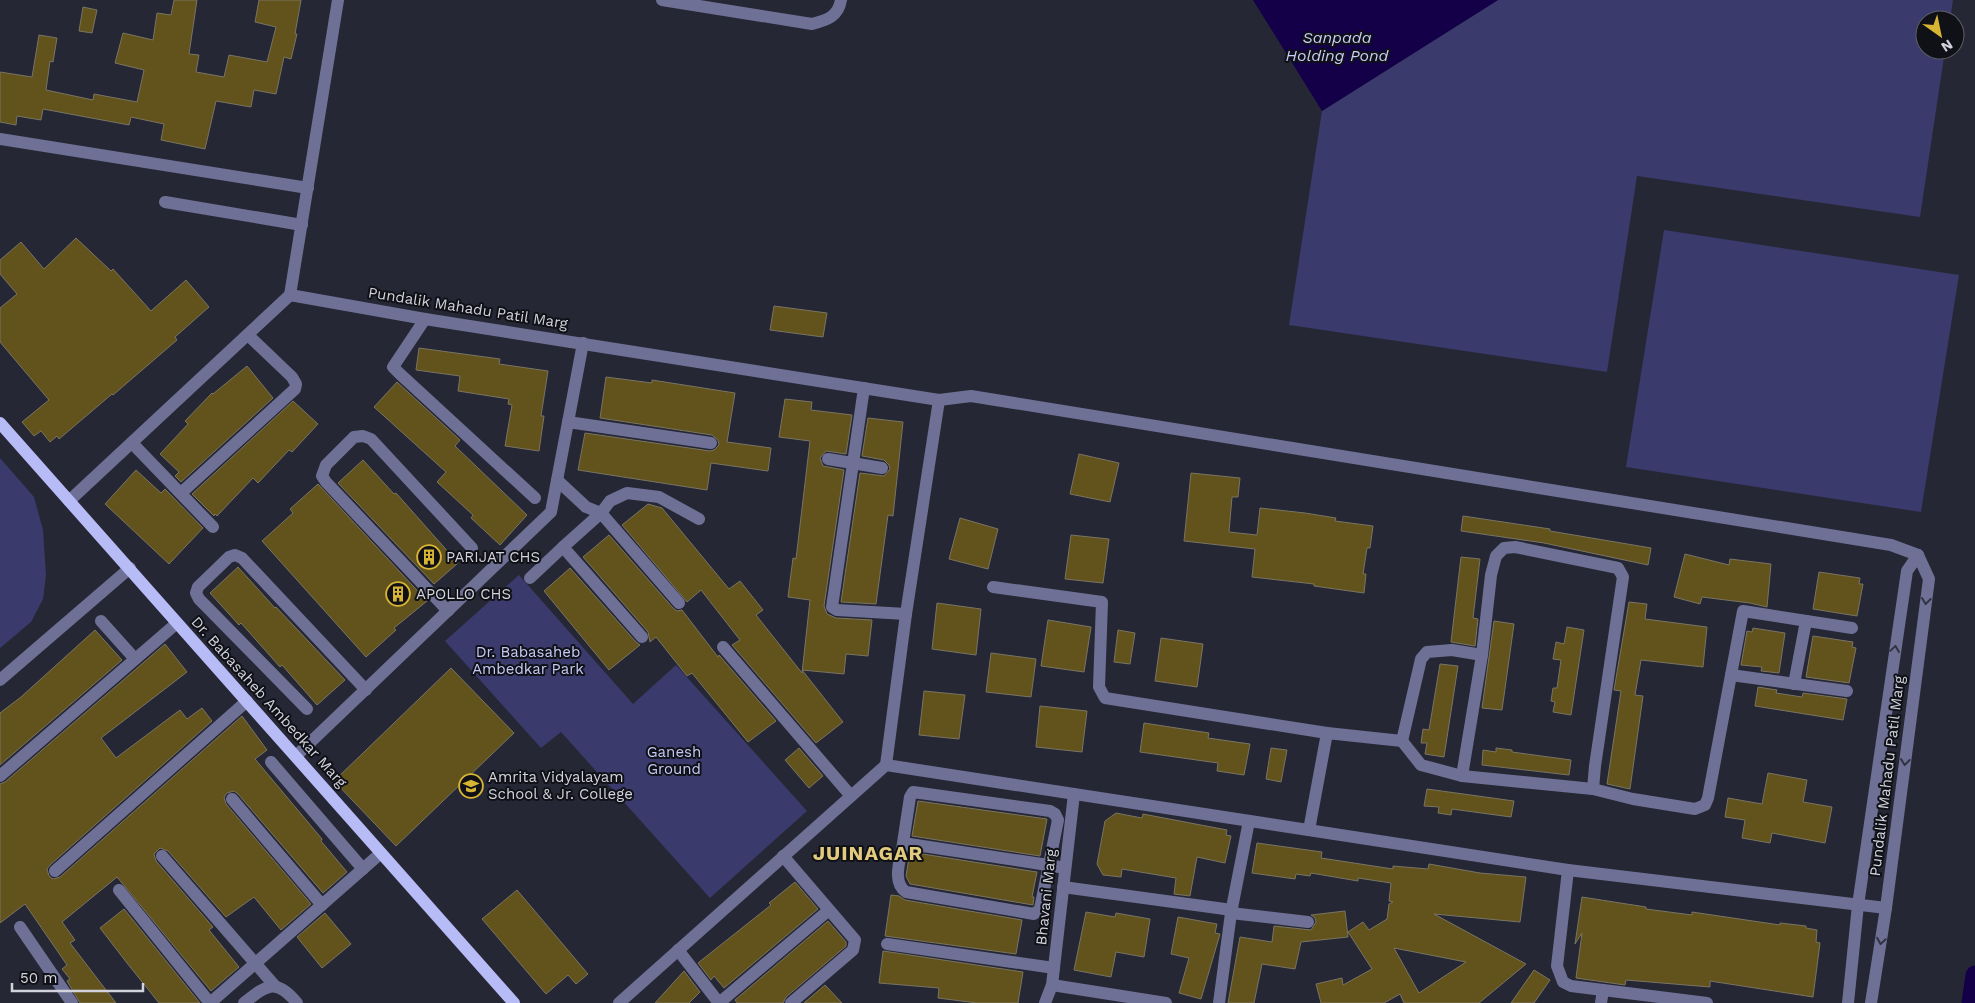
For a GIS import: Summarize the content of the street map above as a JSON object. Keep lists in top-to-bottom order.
{
  "streets": {
    "main road": ["Dr. Babasaheb Ambedkar Marg"],
    "street": ["Pundalik Mahadu Patil Marg", "Bhavani Marg"]
  },
  "districts": ["JUINAGAR"],
  "water": ["Sanpada Holding Pond"],
  "parks": ["Dr. Babasaheb Ambedkar Park", "Ganesh Ground"],
  "places": {
    "building": ["PARIJAT CHS", "APOLLO CHS"],
    "school or university": ["Amrita Vidyalayam School & Jr. College"]
  },
  "scale_bar": "50 m",
  "north": "bottom right"
}
